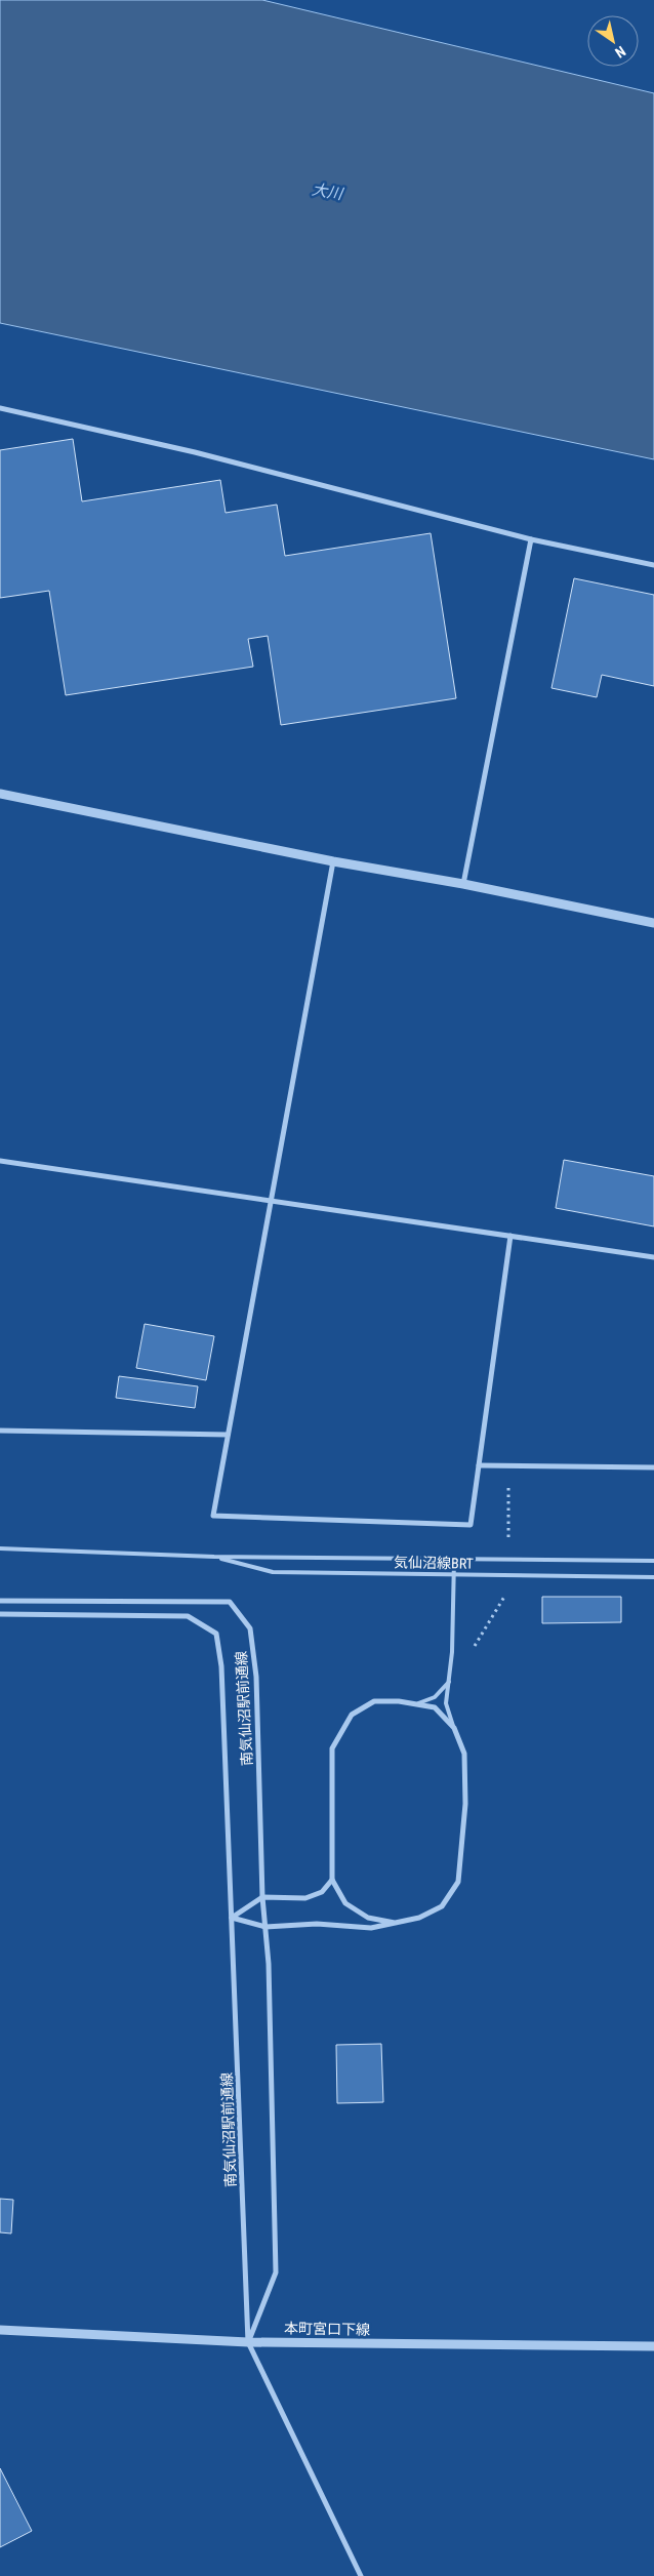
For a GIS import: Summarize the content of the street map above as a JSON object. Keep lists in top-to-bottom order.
{
  "streets": {
    "street": ["南気仙沼駅前通線", "本町宮口下線"],
    "lane": ["気仙沼線BRT"]
  },
  "crossings": [
    ["南気仙沼駅前通線", "本町宮口下線"]
  ],
  "water": ["大川"],
  "north": "bottom right"
}
